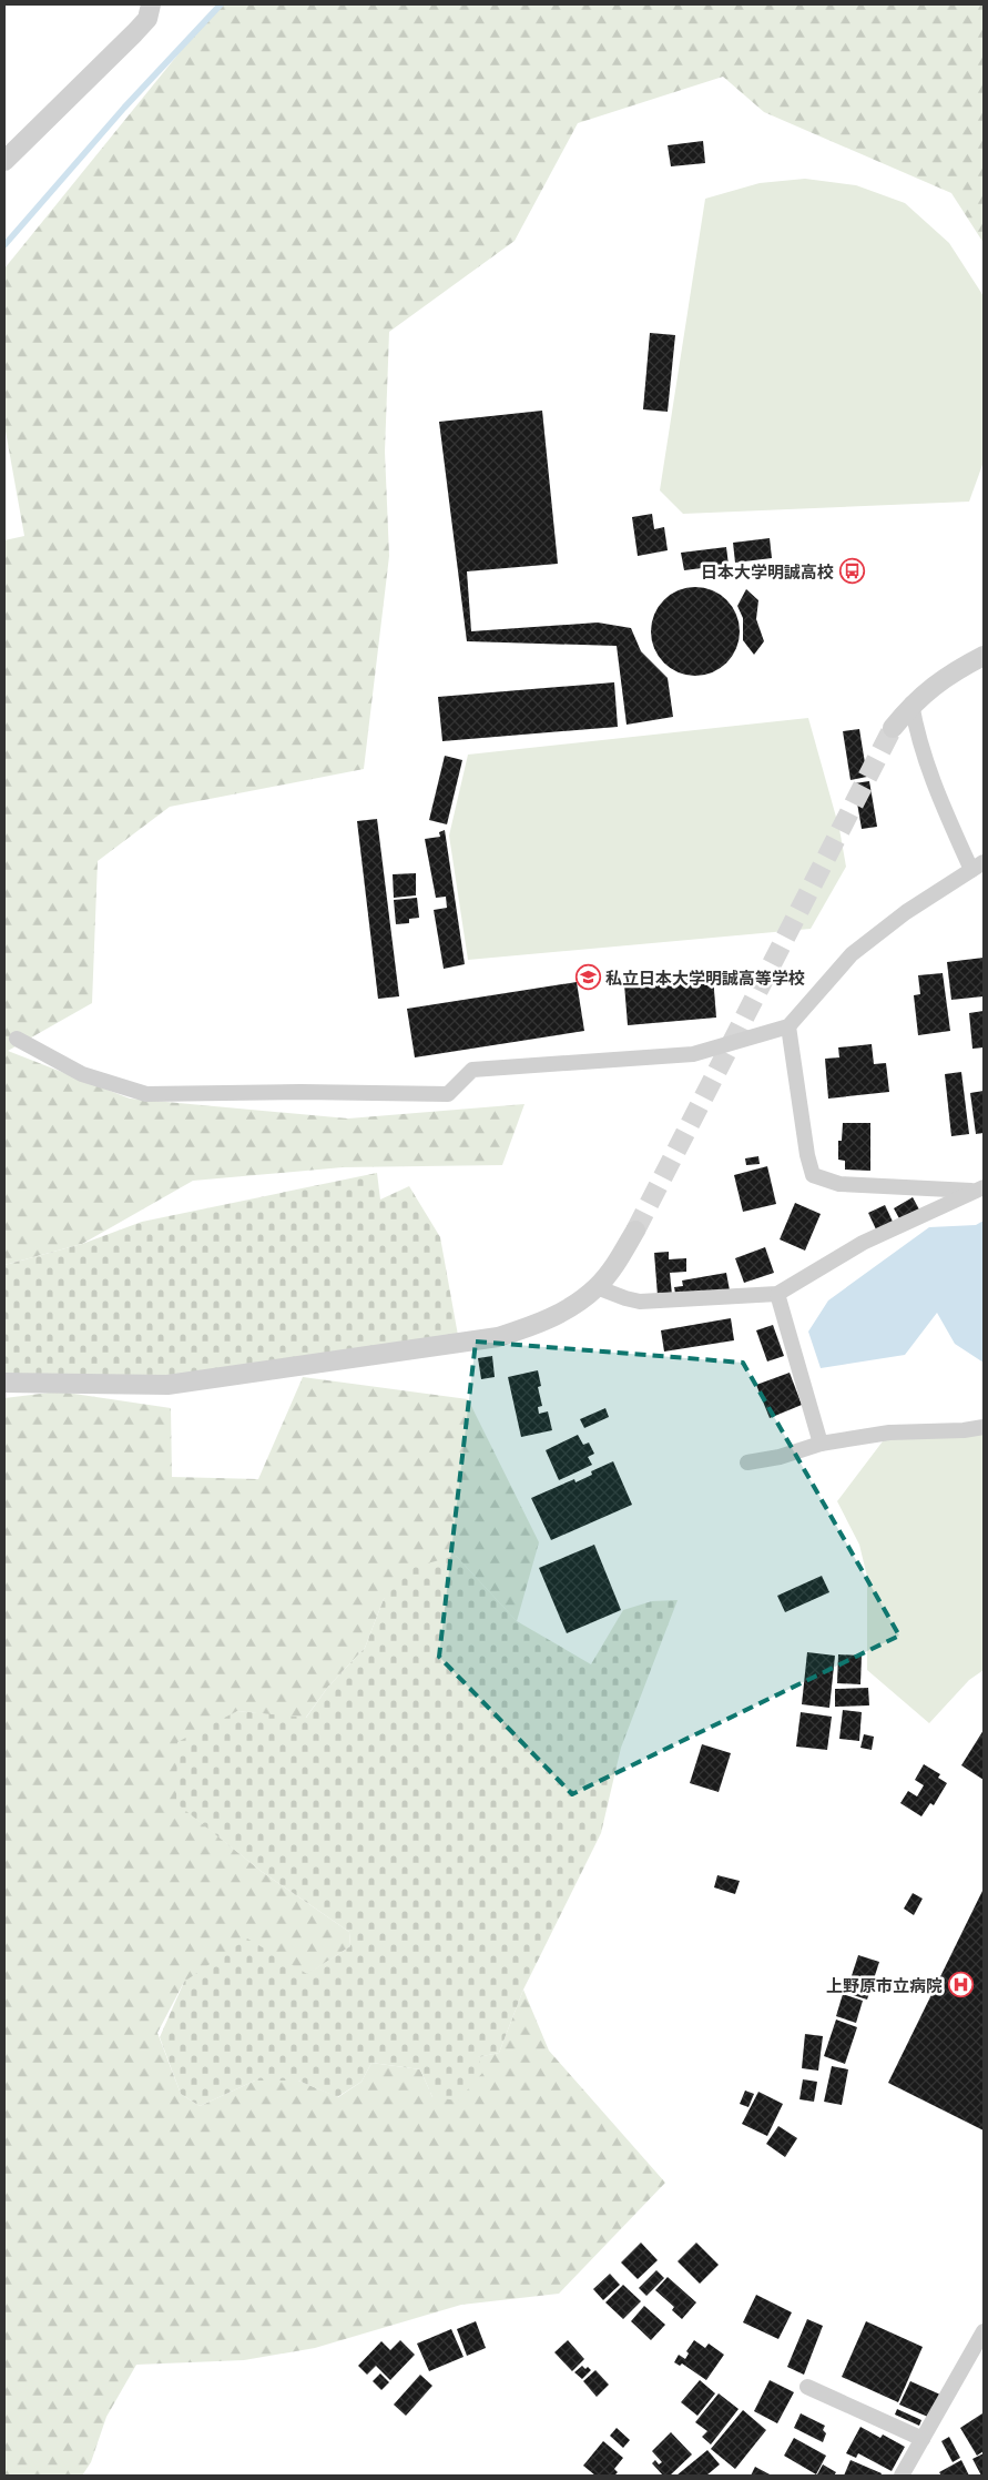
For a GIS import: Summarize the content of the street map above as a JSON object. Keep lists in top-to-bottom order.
{
  "places": {
    "bus stop": ["日本大学明誠高校"],
    "school or university": ["私立日本大学明誠高等学校"],
    "hospital": ["上野原市立病院"]
  }
}
